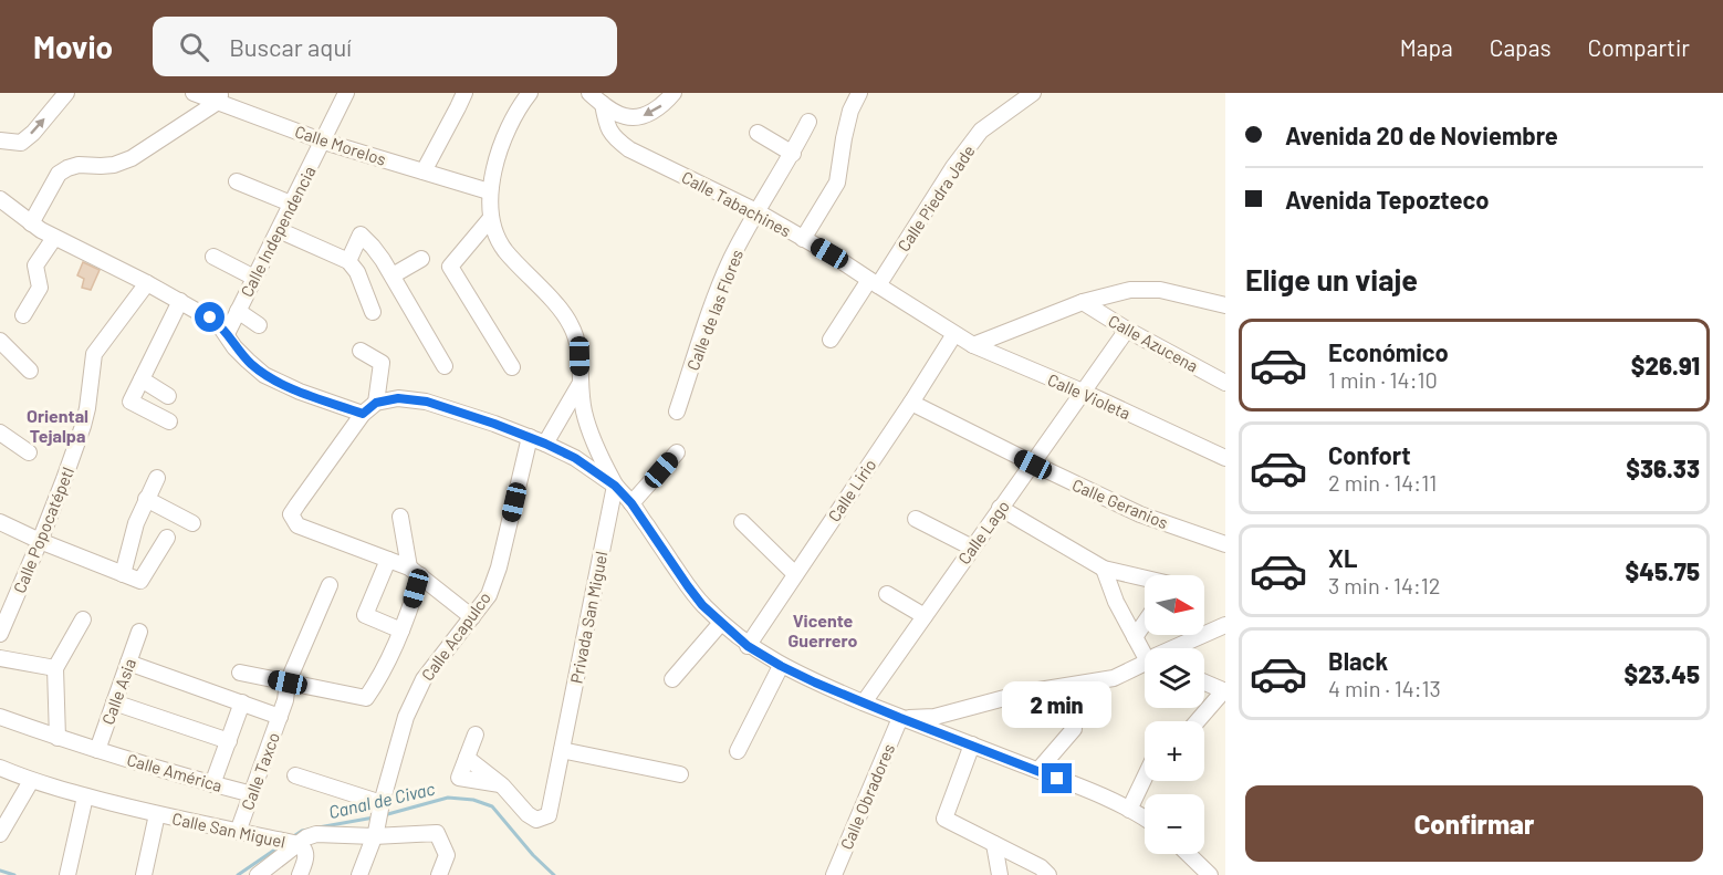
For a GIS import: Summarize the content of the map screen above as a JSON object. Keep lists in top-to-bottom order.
{
  "streets": {
    "street": [
      "Calle Morelos",
      "Calle Piedra Jade",
      "Calle Tabachines",
      "Calle Independencia",
      "Calle de las Flores",
      "Calle Azucena",
      "Calle Violeta",
      "Calle Lirio",
      "Calle Geranios",
      "Calle Popocatépetl",
      "Calle Lago",
      "Privada San Miguel",
      "Calle Acapulco",
      "Calle Asia",
      "Calle Taxco",
      "Calle América",
      "Calle Obradores",
      "Calle San Miguel"
    ]
  },
  "crossings": [
    ["Calle Morelos", "Calle Independencia"],
    ["Calle Piedra Jade", "Calle Tabachines"],
    ["Calle Tabachines", "Calle de las Flores"],
    ["Calle Tabachines", "Calle Violeta"],
    ["Calle Tabachines", "Calle Lirio"],
    ["Calle Azucena", "Calle Lago"],
    ["Calle Violeta", "Calle Lirio"],
    ["Calle Violeta", "Calle Lago"],
    ["Calle Lirio", "Calle Geranios"],
    ["Calle Geranios", "Calle Lago"],
    ["Calle Acapulco", "Calle San Miguel"],
    ["Calle Asia", "Calle América"],
    ["Calle Taxco", "Calle América"],
    ["Calle Taxco", "Calle San Miguel"]
  ],
  "districts": ["Oriental Tejalpa", "Vicente Guerrero"],
  "water": ["Canal de Civac"],
  "north": "right",
  "page": {
    "header": "Movio",
    "search": "Buscar aquí",
    "nav": ["Mapa", "Capas", "Compartir"],
    "banner": ["Avenida 20 de Noviembre", "Avenida Tepozteco"],
    "heading": "Elige un viaje",
    "list": [
      {
        "name": "Económico",
        "note": "1 min · 14:10",
        "value": "$26.91"
      },
      {
        "name": "Confort",
        "note": "2 min · 14:11",
        "value": "$36.33"
      },
      {
        "name": "XL",
        "note": "3 min · 14:12",
        "value": "$45.75"
      },
      {
        "name": "Black",
        "note": "4 min · 14:13",
        "value": "$23.45"
      }
    ],
    "map_buttons": ["+", "−"],
    "bubble": "2 min",
    "buttons": "Confirmar"
  }
}
